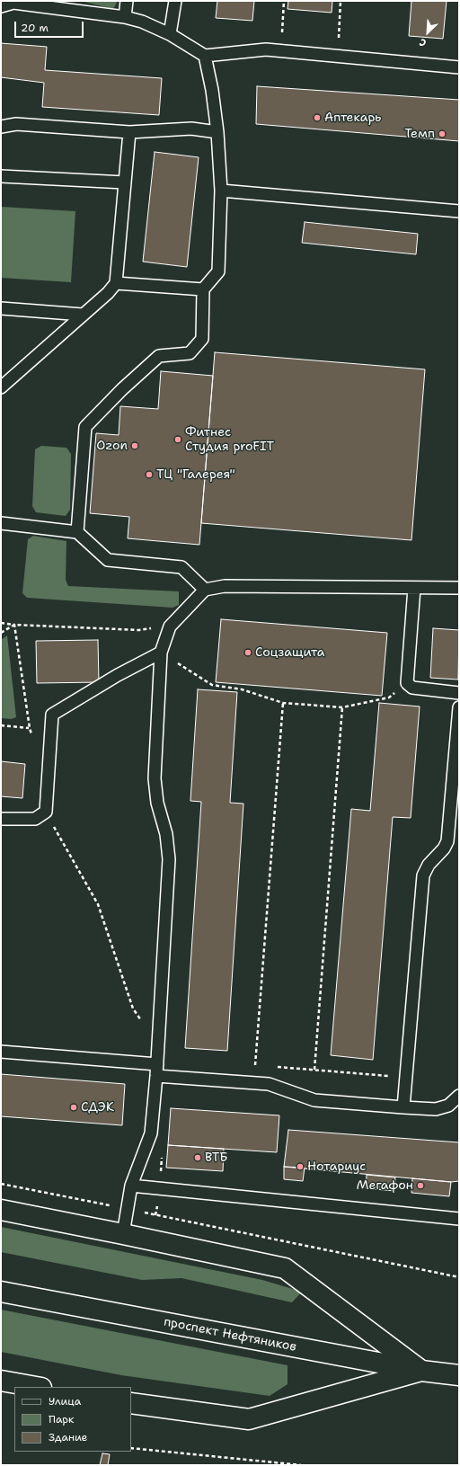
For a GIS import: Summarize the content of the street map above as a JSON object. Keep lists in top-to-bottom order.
{
  "streets": {
    "street": ["проспект Нефтяников"]
  },
  "places": [
    "Аптекарь",
    "Темп",
    "Фитнес Студия proFIT",
    "Ozon",
    "ТЦ \"Галерея\"",
    "Соцзащита",
    "СДЭК",
    "ВТБ",
    "Нотариус",
    "Мегафон"
  ],
  "legend": ["Улица", "Парк", "Здание"],
  "scale_bar": "20 m",
  "north": "bottom left"
}
